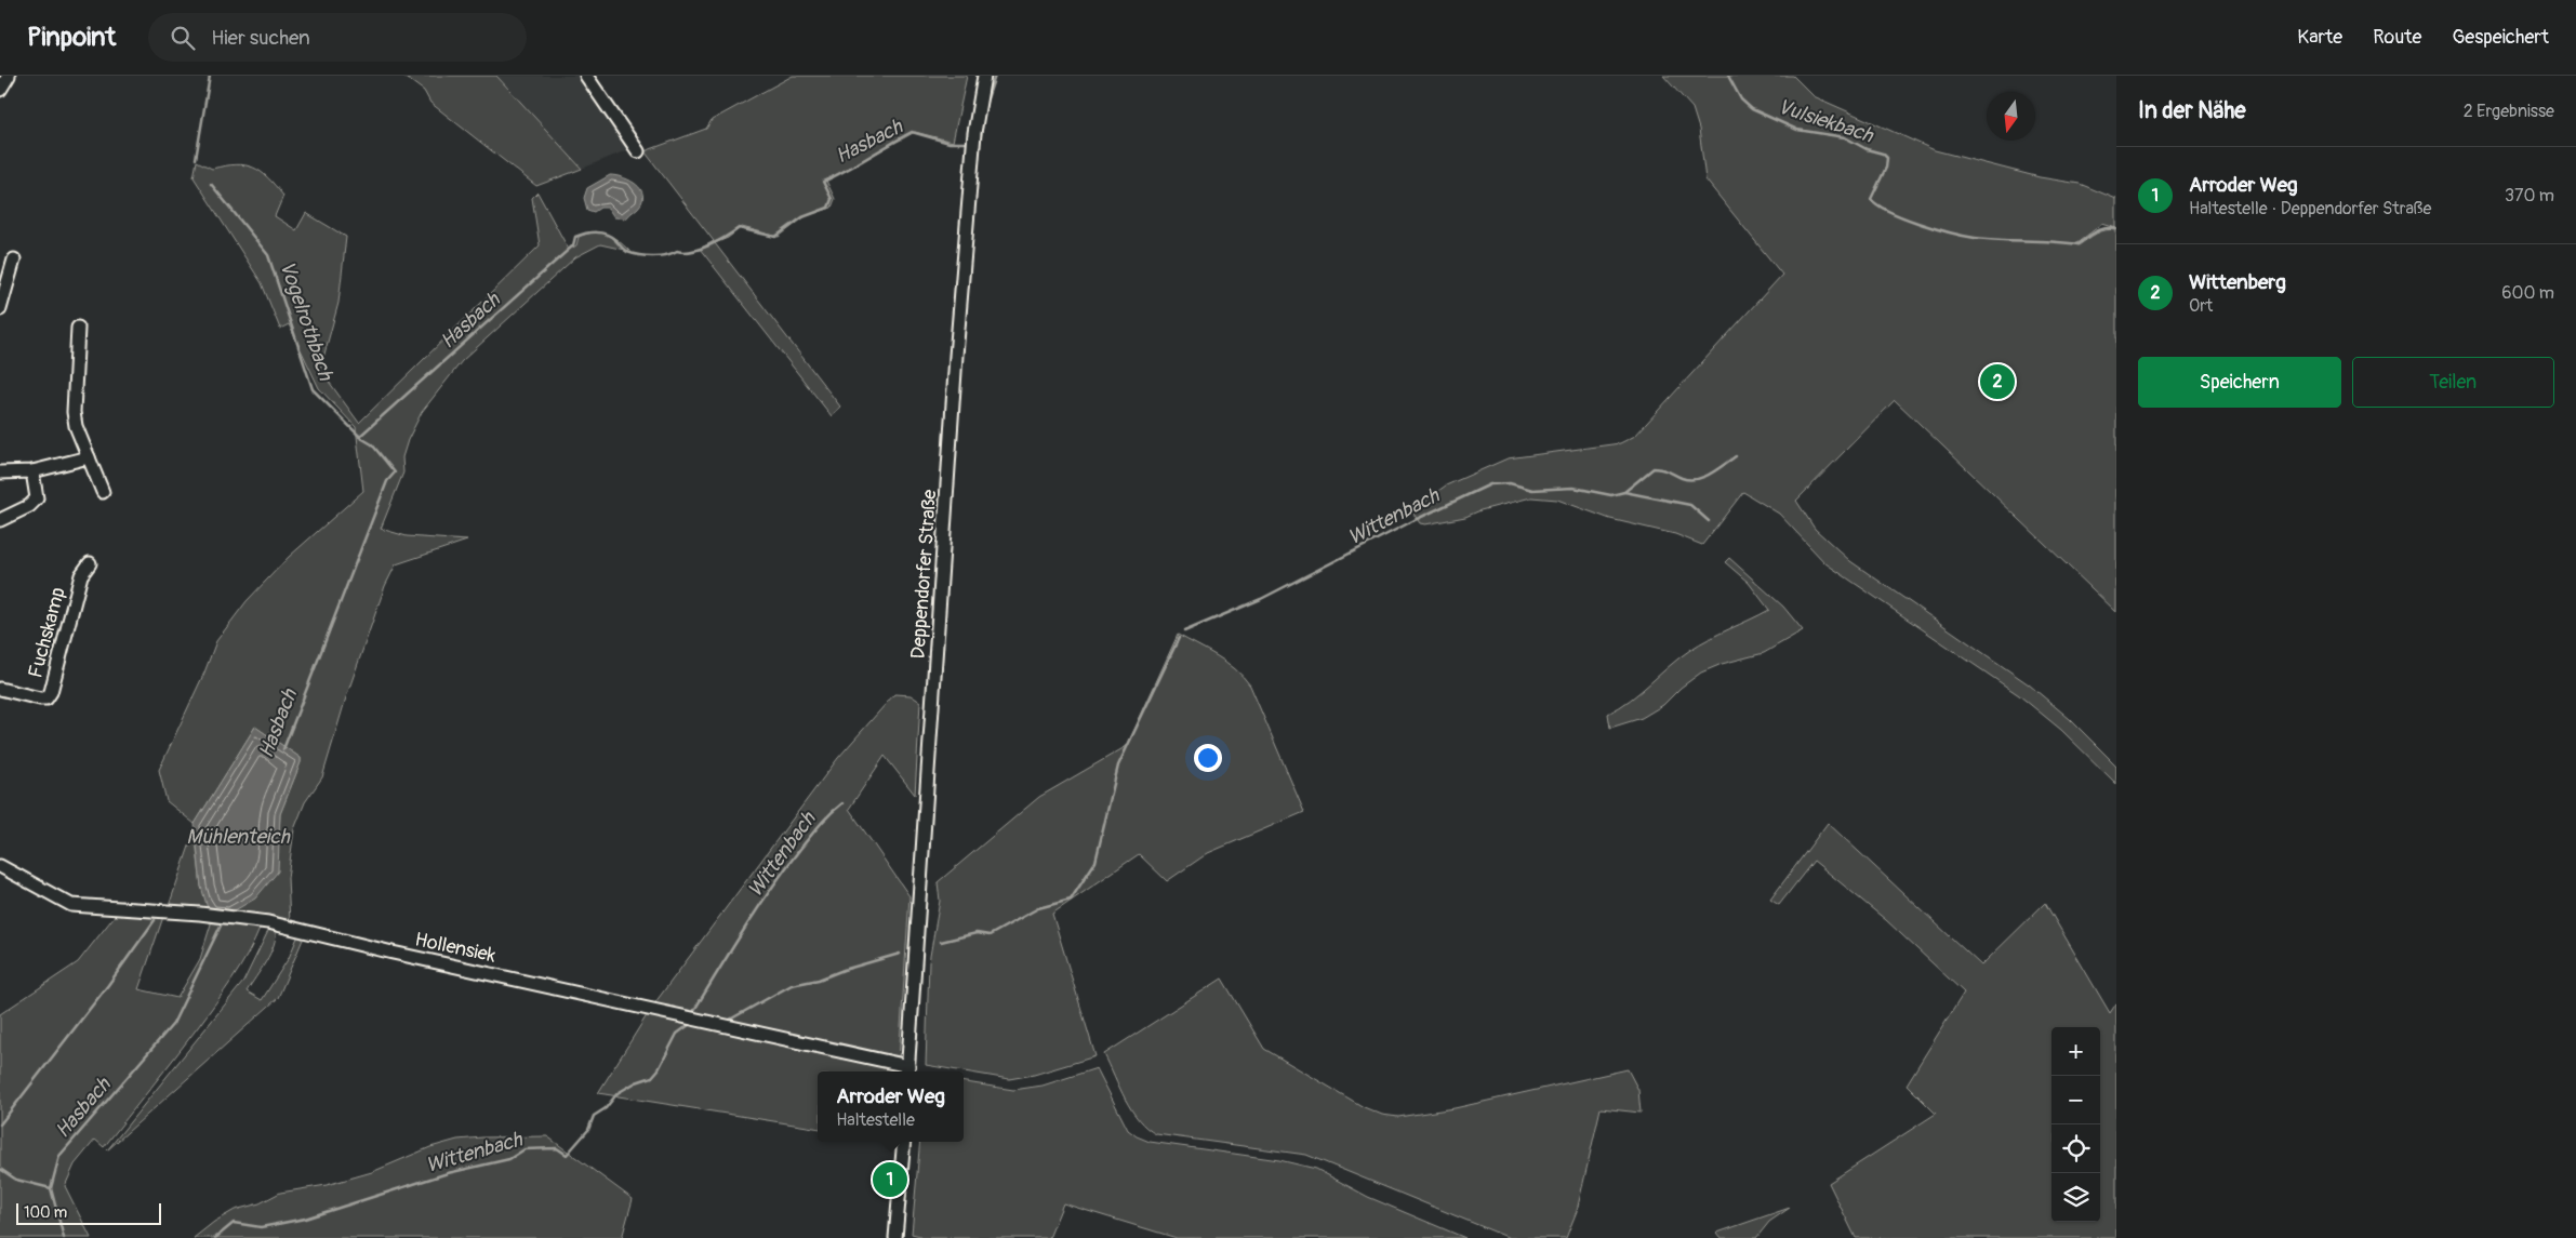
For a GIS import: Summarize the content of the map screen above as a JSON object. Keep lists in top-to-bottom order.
{
  "streets": {
    "street": ["Deppendorfer Straße", "Fuchskamp", "Hollensiek"]
  },
  "crossings": [
    ["Deppendorfer Straße", "Hollensiek"]
  ],
  "water": [
    "Vulsiekbach",
    "Hasbach",
    "Vogelrothbach",
    "Wittenbach",
    "Mühlenteich"
  ],
  "scale_bar": "100 m",
  "north": "bottom",
  "page": {
    "header": "Pinpoint",
    "search": "Hier suchen",
    "nav": ["Karte", "Route", "Gespeichert"],
    "heading": ["In der Nähe", "2 Ergebnisse"],
    "list": [
      {
        "mark": "1",
        "name": "Arroder Weg",
        "note": "Haltestelle · Deppendorfer Straße",
        "value": "370 m"
      },
      {
        "mark": "2",
        "name": "Wittenberg",
        "note": "Ort",
        "value": "600 m"
      }
    ],
    "buttons": ["Speichern", "Teilen"],
    "pins": ["2", "1"],
    "map_buttons": ["+", "−"],
    "popup": ["Arroder Weg", "Haltestelle"],
    "scale": "100 m"
  }
}
